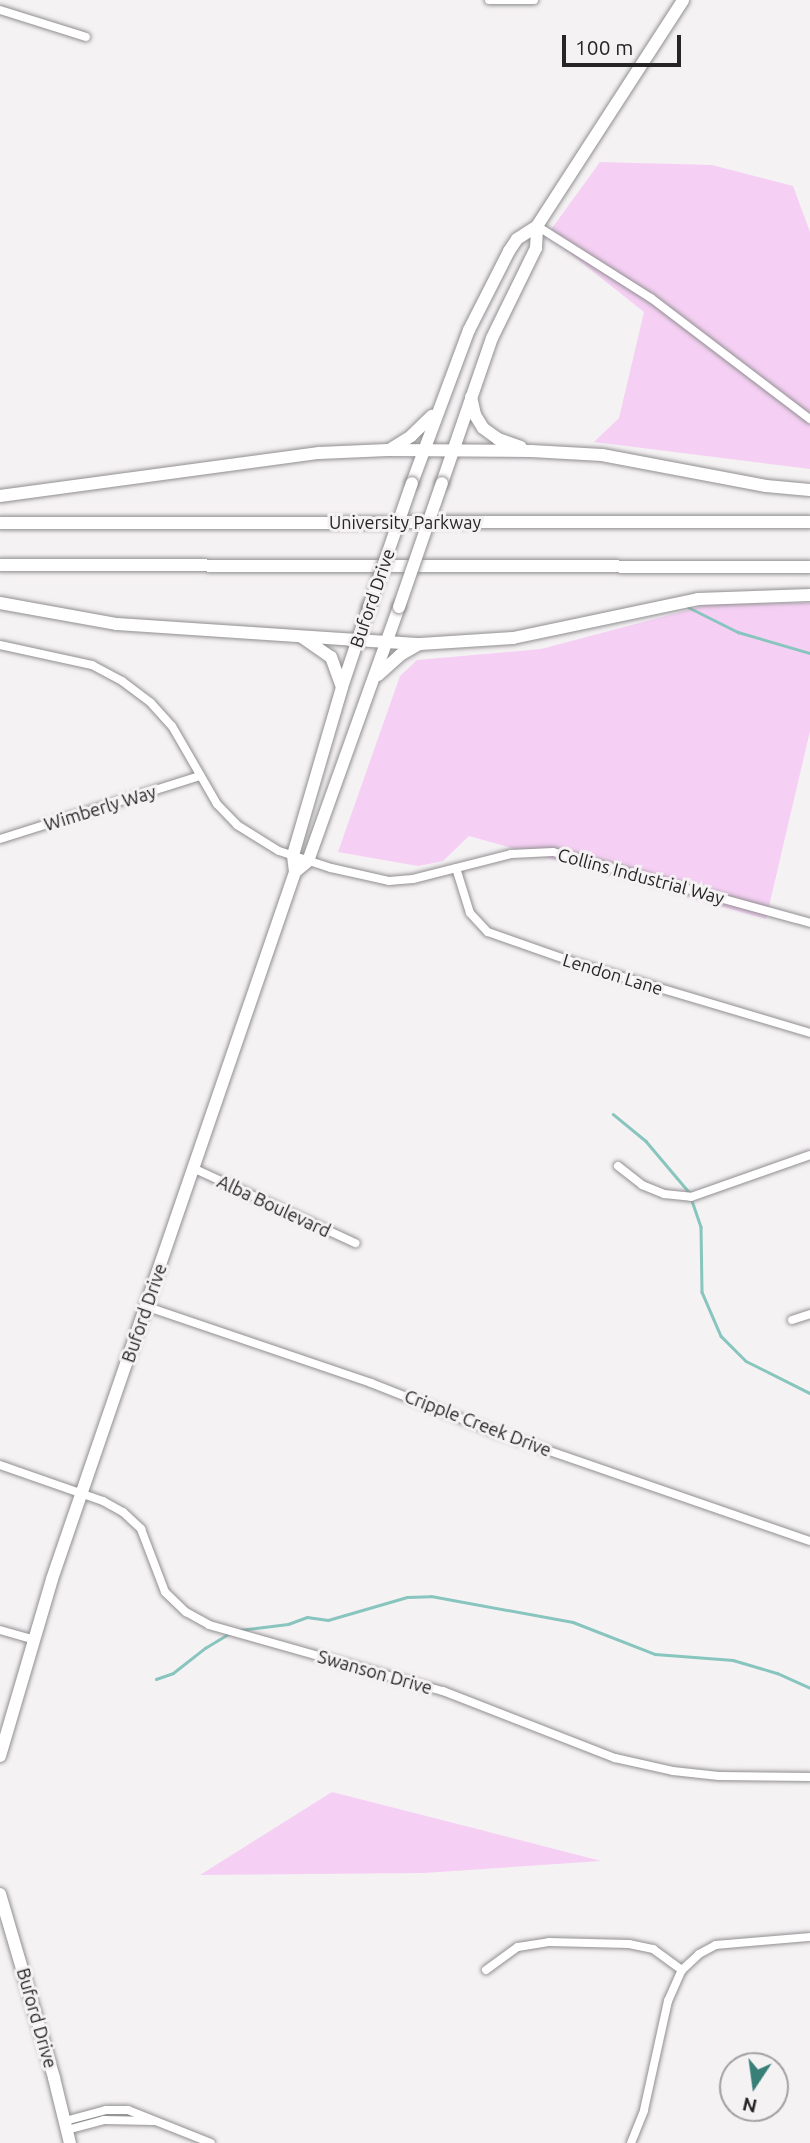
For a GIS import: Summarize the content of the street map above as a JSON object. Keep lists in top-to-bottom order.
{
  "streets": {
    "highway": ["University Parkway", "Buford Drive"],
    "street": [
      "Wimberly Way",
      "Collins Industrial Way",
      "Lendon Lane",
      "Alba Boulevard",
      "Cripple Creek Drive",
      "Swanson Drive"
    ]
  },
  "crossings": [
    ["Buford Drive", "Collins Industrial Way"],
    ["Buford Drive", "Alba Boulevard"],
    ["Buford Drive", "Cripple Creek Drive"],
    ["Buford Drive", "Swanson Drive"],
    ["Wimberly Way", "Collins Industrial Way"],
    ["Collins Industrial Way", "Lendon Lane"]
  ],
  "scale_bar": "100 m",
  "north": "bottom"
}
